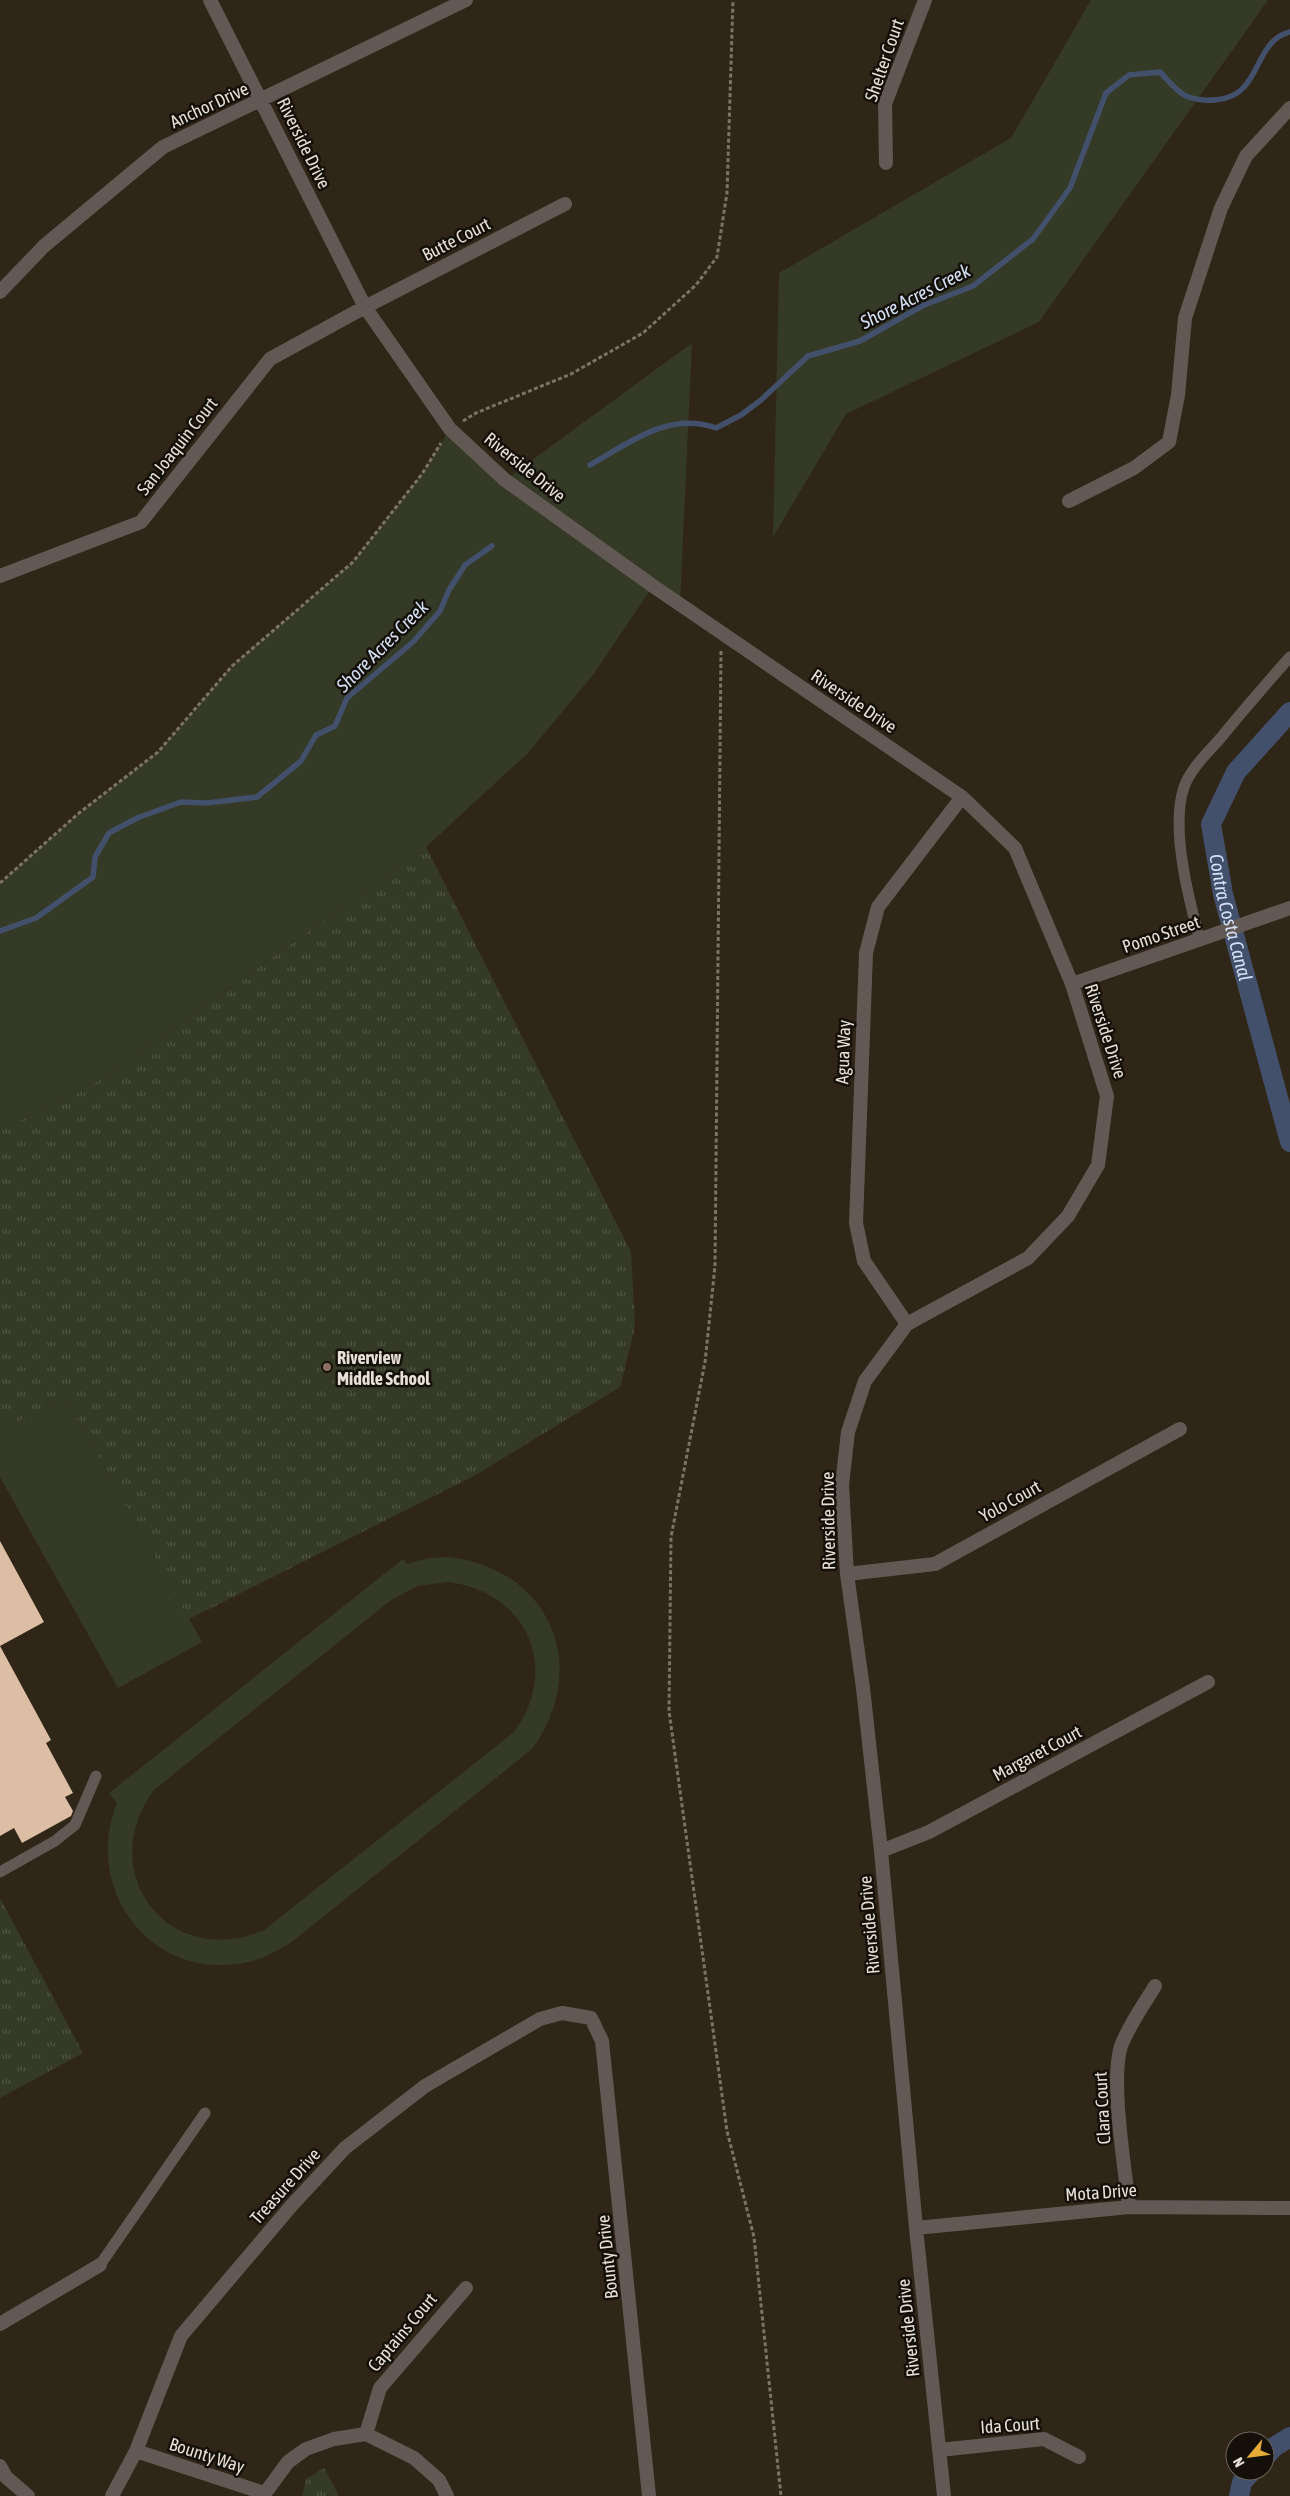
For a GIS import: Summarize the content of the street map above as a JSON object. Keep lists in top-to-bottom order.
{
  "streets": {
    "street": [
      "Shelter Court",
      "Anchor Drive",
      "Riverside Drive",
      "Butte Court",
      "San Joaquin Court",
      "Pomo Street",
      "Agua Way",
      "Yolo Court",
      "Margaret Court",
      "Clara Court",
      "Treasure Drive",
      "Mota Drive",
      "Bounty Drive",
      "Captains Court",
      "Ida Court",
      "Bounty Way"
    ]
  },
  "crossings": [
    ["Anchor Drive", "Riverside Drive"],
    ["Riverside Drive", "Butte Court"],
    ["Riverside Drive", "San Joaquin Court"],
    ["Riverside Drive", "Pomo Street"],
    ["Riverside Drive", "Agua Way"],
    ["Riverside Drive", "Yolo Court"],
    ["Riverside Drive", "Margaret Court"],
    ["Riverside Drive", "Mota Drive"],
    ["Riverside Drive", "Ida Court"],
    ["Butte Court", "San Joaquin Court"],
    ["Clara Court", "Mota Drive"],
    ["Treasure Drive", "Bounty Drive"],
    ["Treasure Drive", "Bounty Way"]
  ],
  "water": ["Shore Acres Creek", "Contra Costa Canal"],
  "places": ["Riverview Middle School"],
  "north": "bottom left"
}
